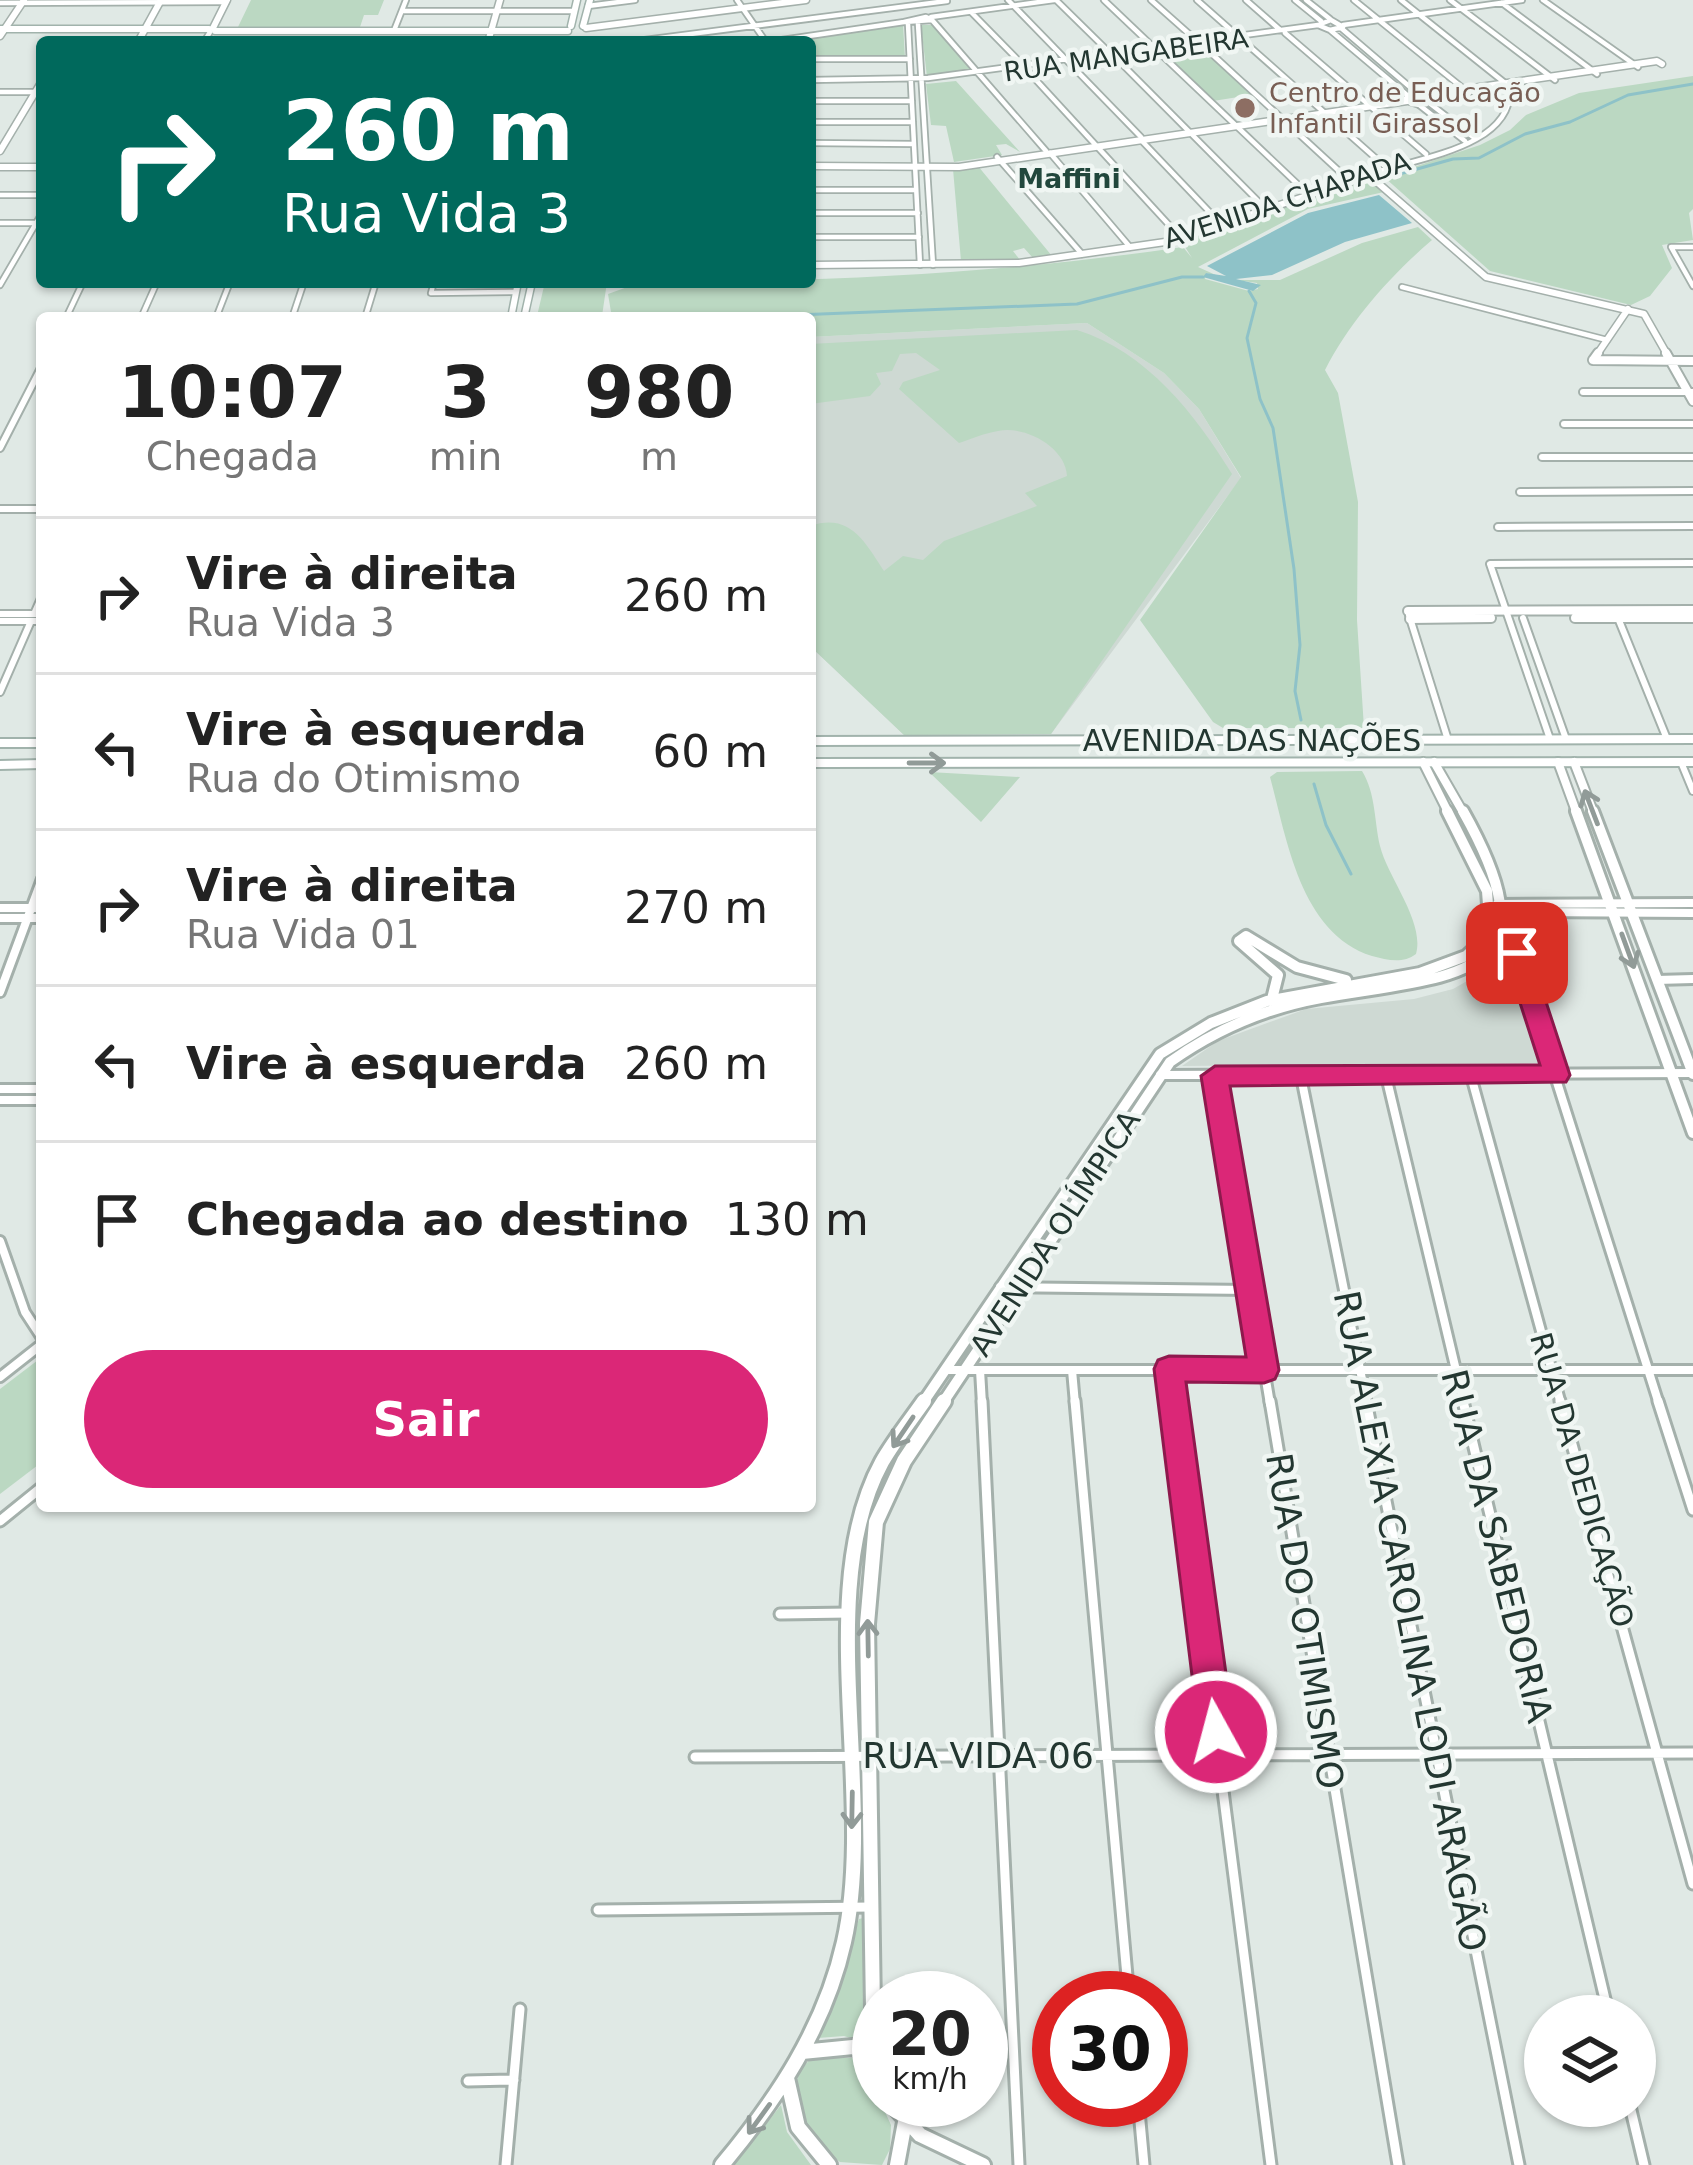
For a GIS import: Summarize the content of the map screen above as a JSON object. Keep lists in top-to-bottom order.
{
  "streets": {
    "street": [
      "RUA MANGABEIRA",
      "AVENIDA CHAPADA",
      "AVENIDA DAS NAÇÕES",
      "AVENIDA OLÍMPICA",
      "RUA DA DEDICAÇÃO",
      "RUA DA SABEDORIA",
      "RUA DO OTIMISMO",
      "RUA ALEXIA CAROLINA LODI ARAGÃO",
      "RUA VIDA 06"
    ]
  },
  "crossings": [
    ["AVENIDA OLÍMPICA", "RUA VIDA 06"],
    ["RUA DA DEDICAÇÃO", "RUA VIDA 06"],
    ["RUA DA SABEDORIA", "RUA VIDA 06"],
    ["RUA DO OTIMISMO", "RUA VIDA 06"],
    ["RUA ALEXIA CAROLINA LODI ARAGÃO", "RUA VIDA 06"]
  ],
  "districts": ["Maffini"],
  "places": ["Centro de Educação Infantil Girassol"],
  "page": {
    "turn": ["260 m", "Rua Vida 3"],
    "eta": [
      "10:07",
      "Chegada",
      "3",
      "min",
      "980",
      "m"
    ],
    "list": [
      {
        "name": "Vire à direita",
        "note": "Rua Vida 3",
        "value": "260 m"
      },
      {
        "name": "Vire à esquerda",
        "note": "Rua do Otimismo",
        "value": "60 m"
      },
      {
        "name": "Vire à direita",
        "note": "Rua Vida 01",
        "value": "270 m"
      },
      {
        "name": "Vire à esquerda",
        "value": "260 m"
      },
      {
        "name": "Chegada ao destino",
        "value": "130 m"
      }
    ],
    "buttons": "Sair",
    "speed": "20 km/h",
    "limit": "30"
  }
}
